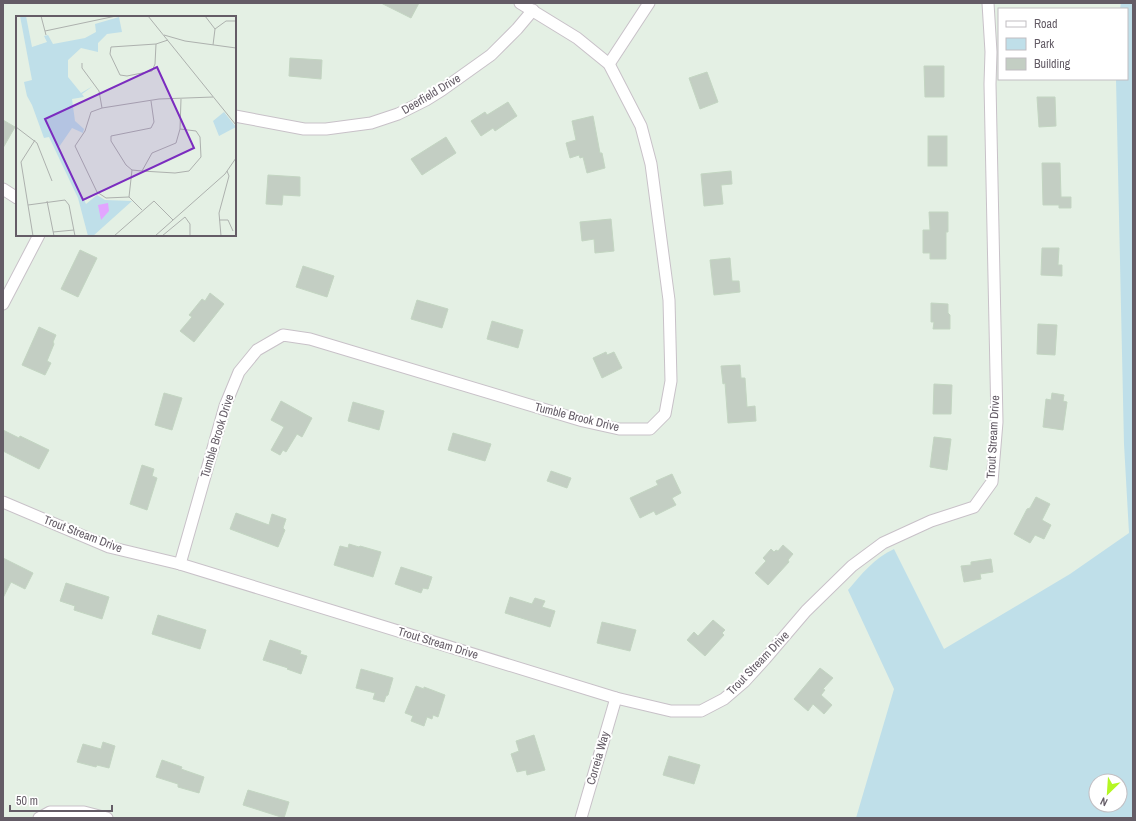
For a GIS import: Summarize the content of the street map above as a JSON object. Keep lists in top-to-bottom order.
{
  "streets": {
    "street": [
      "Deerfield Drive",
      "Tumble Brook Drive",
      "Trout Stream Drive",
      "Correia Way"
    ]
  },
  "crossings": [
    ["Deerfield Drive", "Tumble Brook Drive"],
    ["Tumble Brook Drive", "Trout Stream Drive"],
    ["Trout Stream Drive", "Correia Way"]
  ],
  "legend": ["Road", "Park", "Building"],
  "scale_bar": "50 m",
  "north": "bottom left"
}
